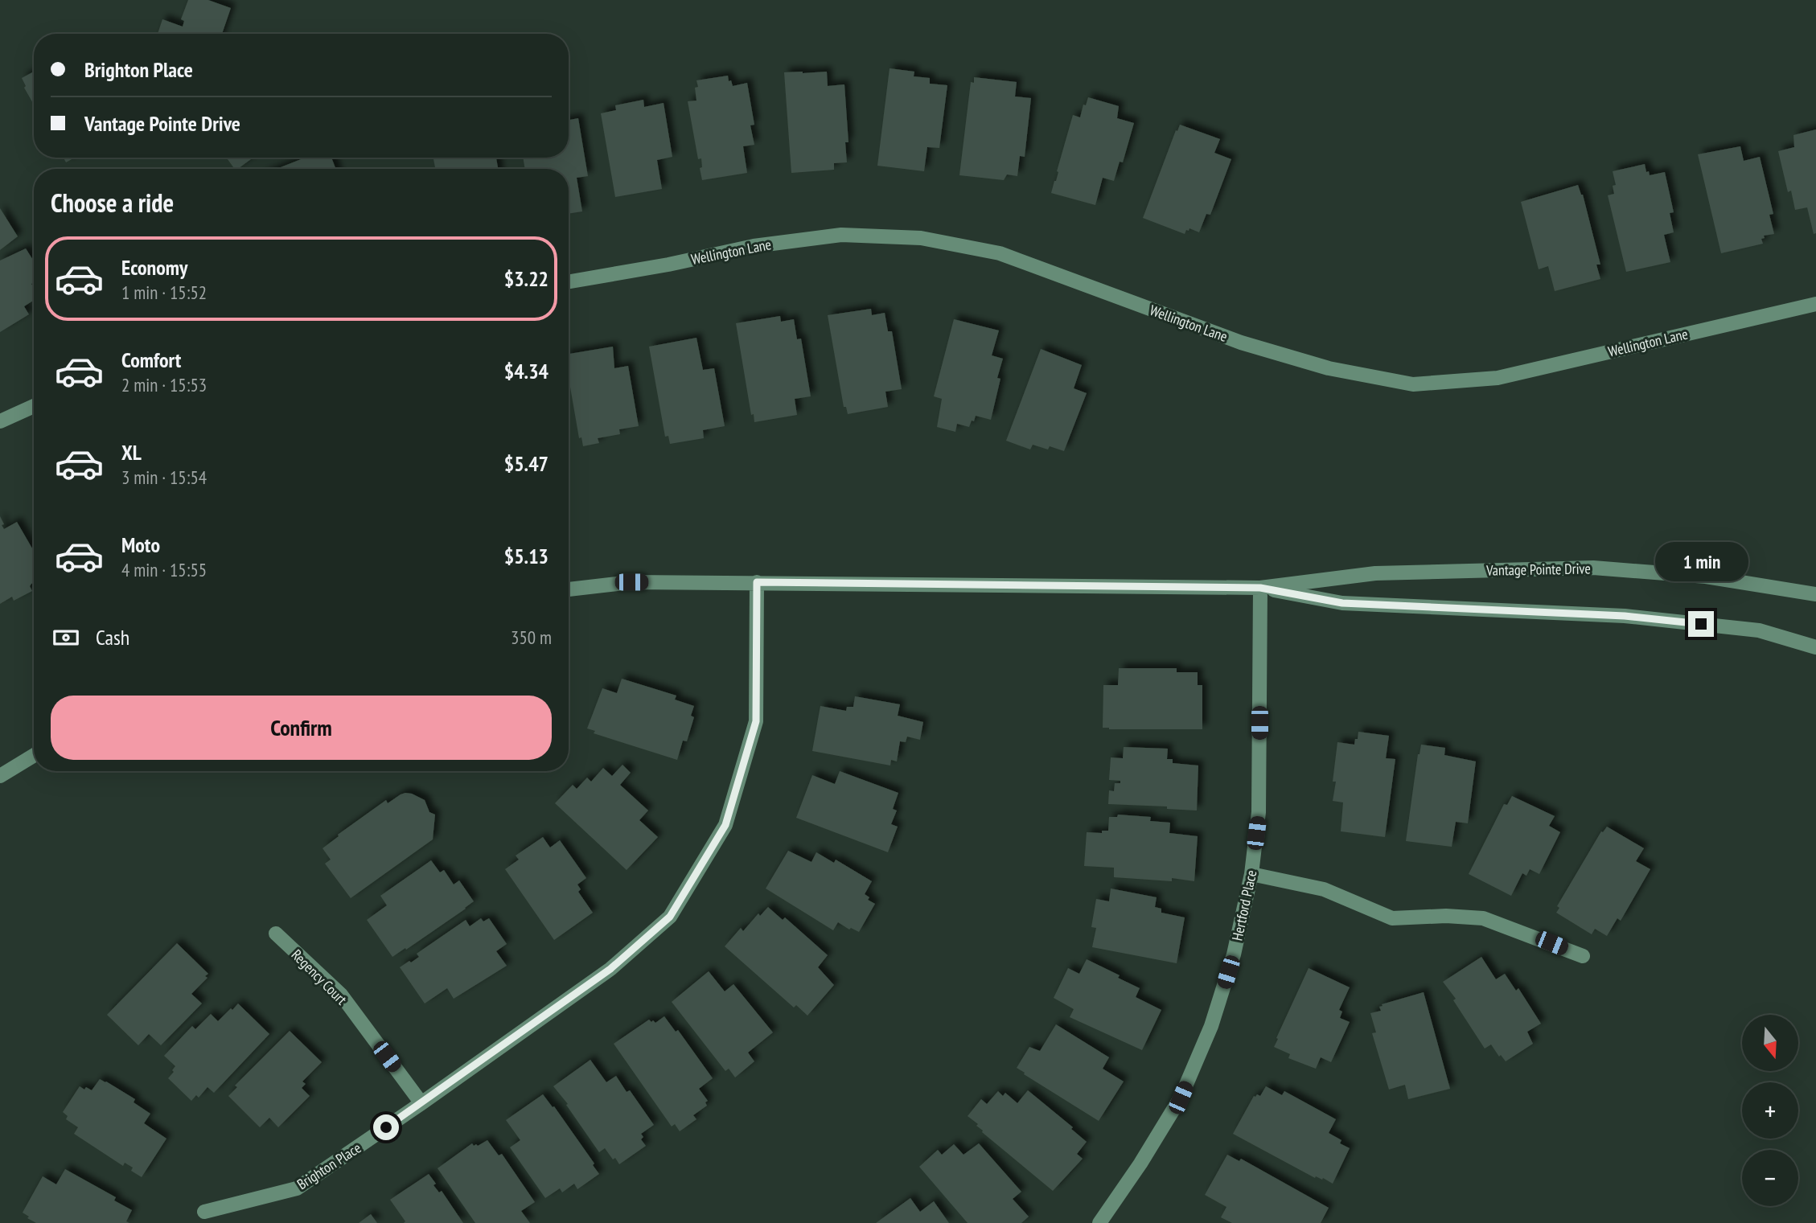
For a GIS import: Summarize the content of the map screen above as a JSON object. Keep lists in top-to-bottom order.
{
  "streets": {
    "street": [
      "Wellington Lane",
      "Vantage Pointe Drive",
      "Hertford Place",
      "Regency Court",
      "Brighton Place"
    ]
  },
  "crossings": [
    ["Vantage Pointe Drive", "Hertford Place"],
    ["Vantage Pointe Drive", "Brighton Place"],
    ["Regency Court", "Brighton Place"]
  ],
  "north": "bottom",
  "page": {
    "banner": ["Brighton Place", "Vantage Pointe Drive"],
    "heading": "Choose a ride",
    "list": [
      {
        "name": "Economy",
        "note": "1 min · 15:52",
        "value": "$3.22"
      },
      {
        "name": "Comfort",
        "note": "2 min · 15:53",
        "value": "$4.34"
      },
      {
        "name": "XL",
        "note": "3 min · 15:54",
        "value": "$5.47"
      },
      {
        "name": "Moto",
        "note": "4 min · 15:55",
        "value": "$5.13"
      }
    ],
    "bubble": "1 min",
    "pay": ["Cash", "350 m"],
    "buttons": "Confirm",
    "map_buttons": ["+", "−"]
  }
}
